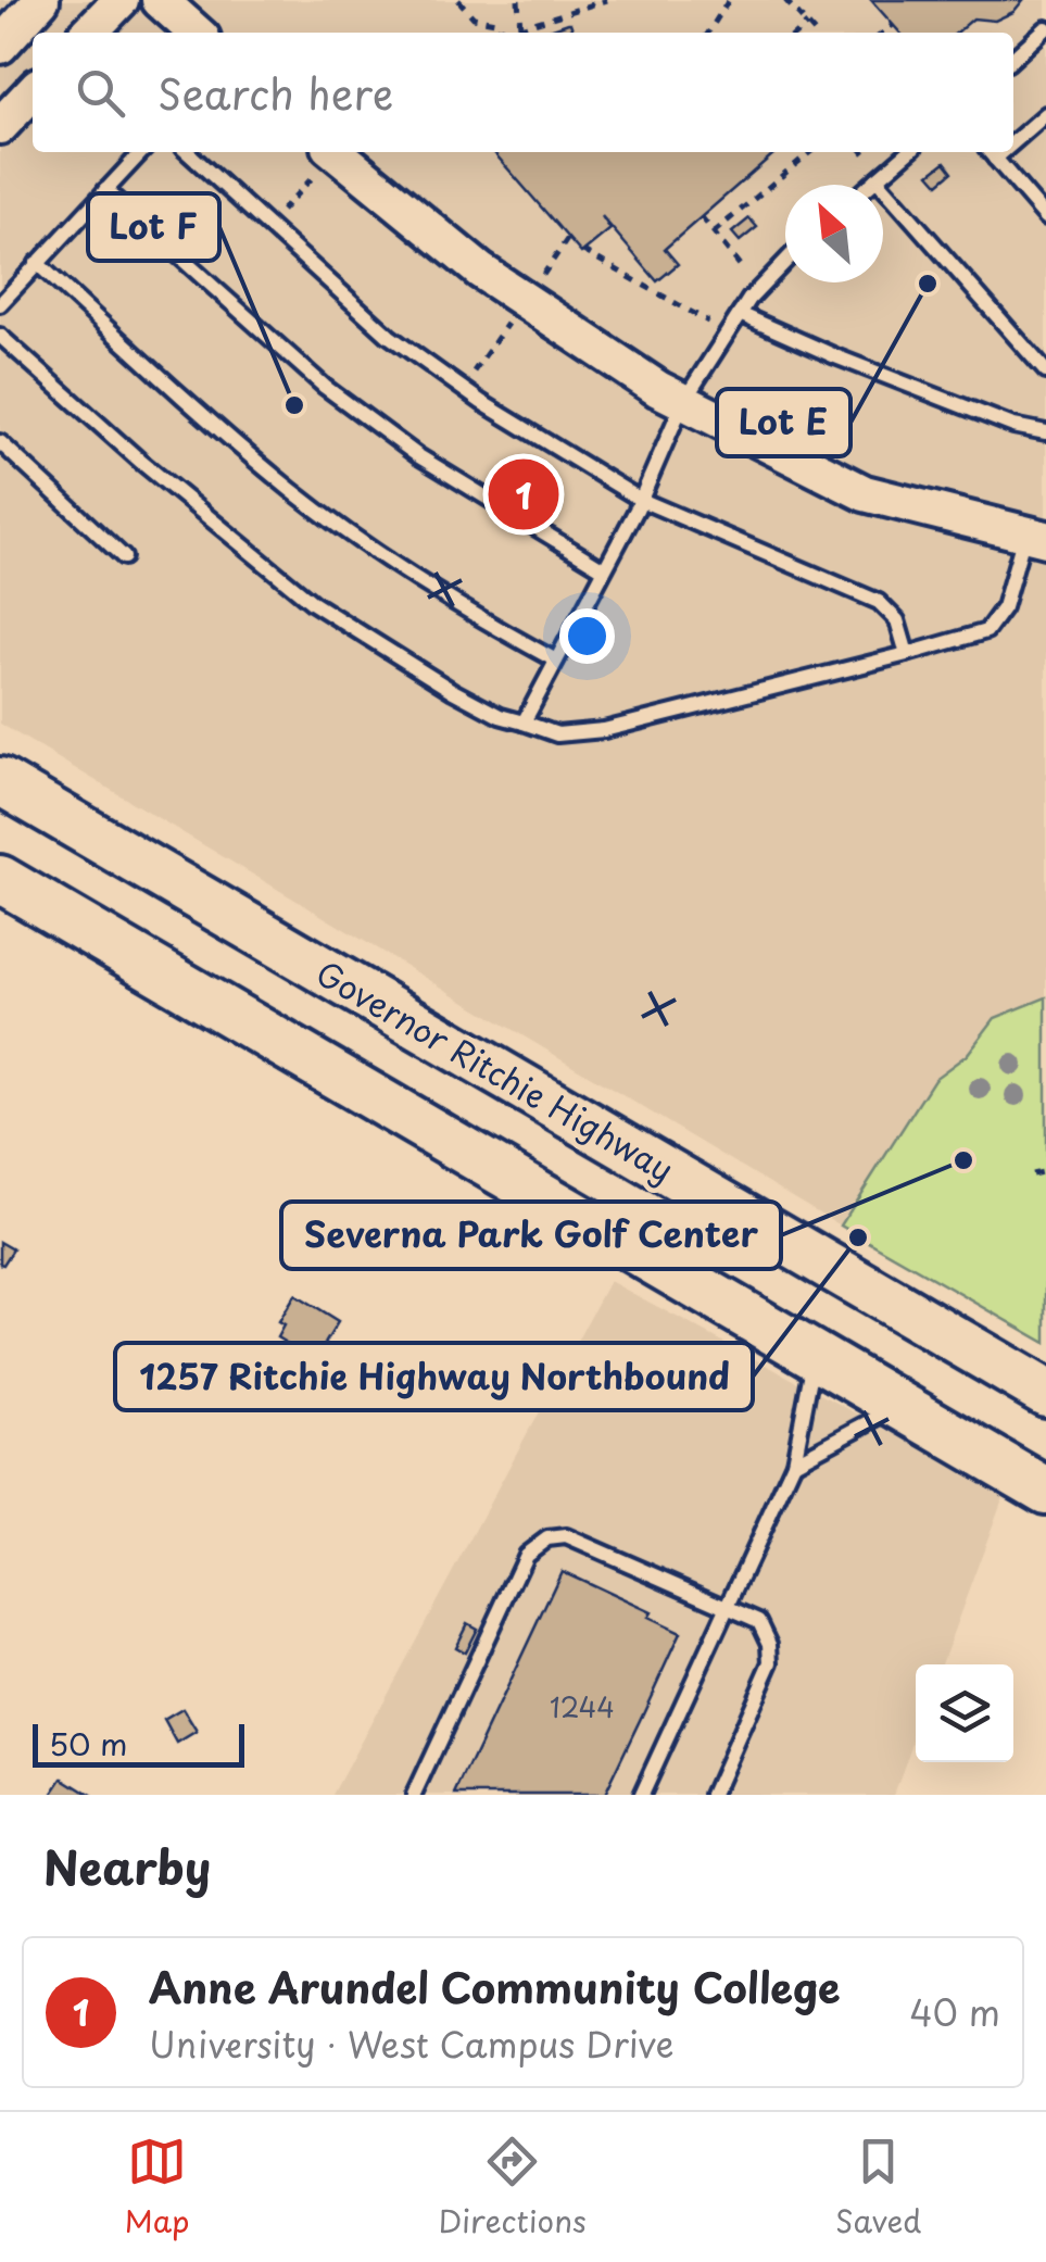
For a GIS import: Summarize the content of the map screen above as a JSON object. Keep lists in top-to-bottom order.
{
  "streets": {
    "highway": ["Governor Ritchie Highway"]
  },
  "places": [
    "Lot E",
    "Lot F",
    "Severna Park Golf Center",
    "1257 Ritchie Highway Northbound"
  ],
  "house_numbers": ["1244"],
  "scale_bar": "50 m",
  "north": "top left",
  "page": {
    "search": "Search here",
    "pins": "1",
    "scale": "50 m",
    "heading": "Nearby",
    "list": [
      {
        "mark": "1",
        "name": "Anne Arundel Community College",
        "note": "University · West Campus Drive",
        "value": "40 m"
      }
    ],
    "nav": ["Map", "Directions", "Saved"]
  }
}
